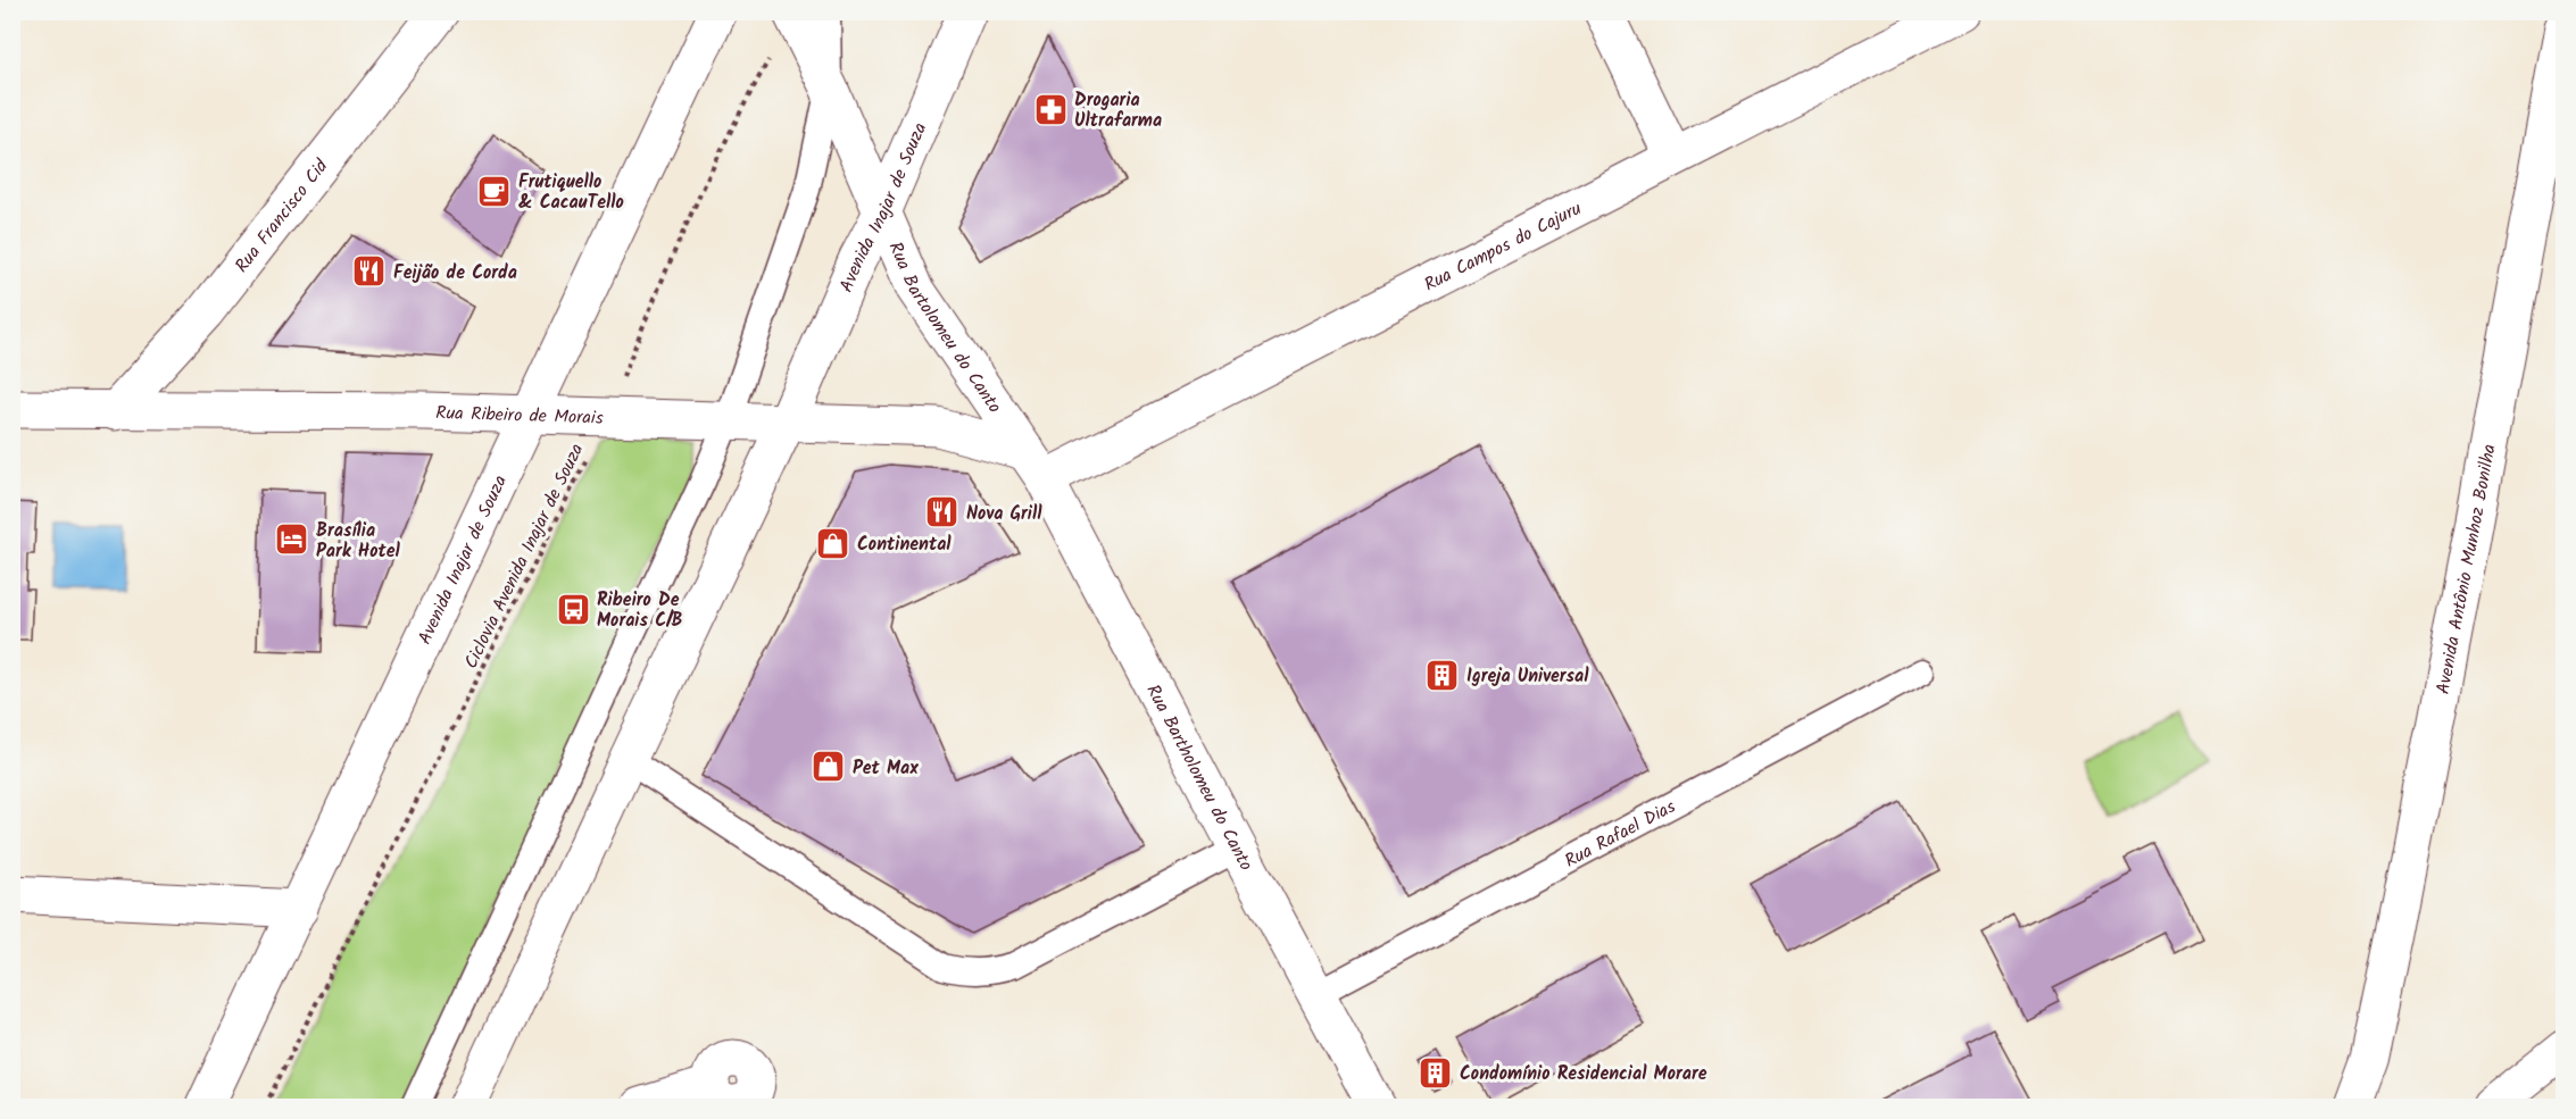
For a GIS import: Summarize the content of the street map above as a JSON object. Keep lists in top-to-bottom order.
{
  "streets": {
    "main road": [
      "Avenida Inajar de Souza",
      "Rua Francisco Cid",
      "Rua Campos do Cajuru",
      "Rua Bartolomeu do Canto",
      "Rua Ribeiro de Morais",
      "Avenida Antônio Munhoz Bonilha",
      "Rua Bartholomeu do Canto"
    ],
    "lane": ["Rua Rafael Dias"],
    "path": ["Ciclovia Avenida Inajar de Souza"]
  },
  "crossings": [
    ["Avenida Inajar de Souza", "Rua Bartolomeu do Canto"],
    ["Avenida Inajar de Souza", "Rua Ribeiro de Morais"],
    ["Rua Francisco Cid", "Rua Ribeiro de Morais"],
    ["Rua Campos do Cajuru", "Rua Bartolomeu do Canto"],
    ["Rua Campos do Cajuru", "Rua Ribeiro de Morais"],
    ["Rua Campos do Cajuru", "Rua Bartholomeu do Canto"],
    ["Rua Bartolomeu do Canto", "Rua Ribeiro de Morais"],
    ["Rua Bartolomeu do Canto", "Ciclovia Avenida Inajar de Souza"],
    ["Rua Bartolomeu do Canto", "Rua Bartholomeu do Canto"],
    ["Rua Ribeiro de Morais", "Ciclovia Avenida Inajar de Souza"],
    ["Rua Ribeiro de Morais", "Rua Bartholomeu do Canto"],
    ["Rua Bartholomeu do Canto", "Rua Rafael Dias"]
  ],
  "places": {
    "pharmacy": ["Drogaria Ultrafarma"],
    "cafe": ["Frutiquello & CacauTello"],
    "restaurant": ["Feijão de Corda", "Nova Grill"],
    "hotel": ["Brasília Park Hotel"],
    "shop": ["Continental", "Pet Max"],
    "bus stop": ["Ribeiro De Morais C/B"],
    "building": ["Igreja Universal", "Condomínio Residencial Morare"]
  }
}
